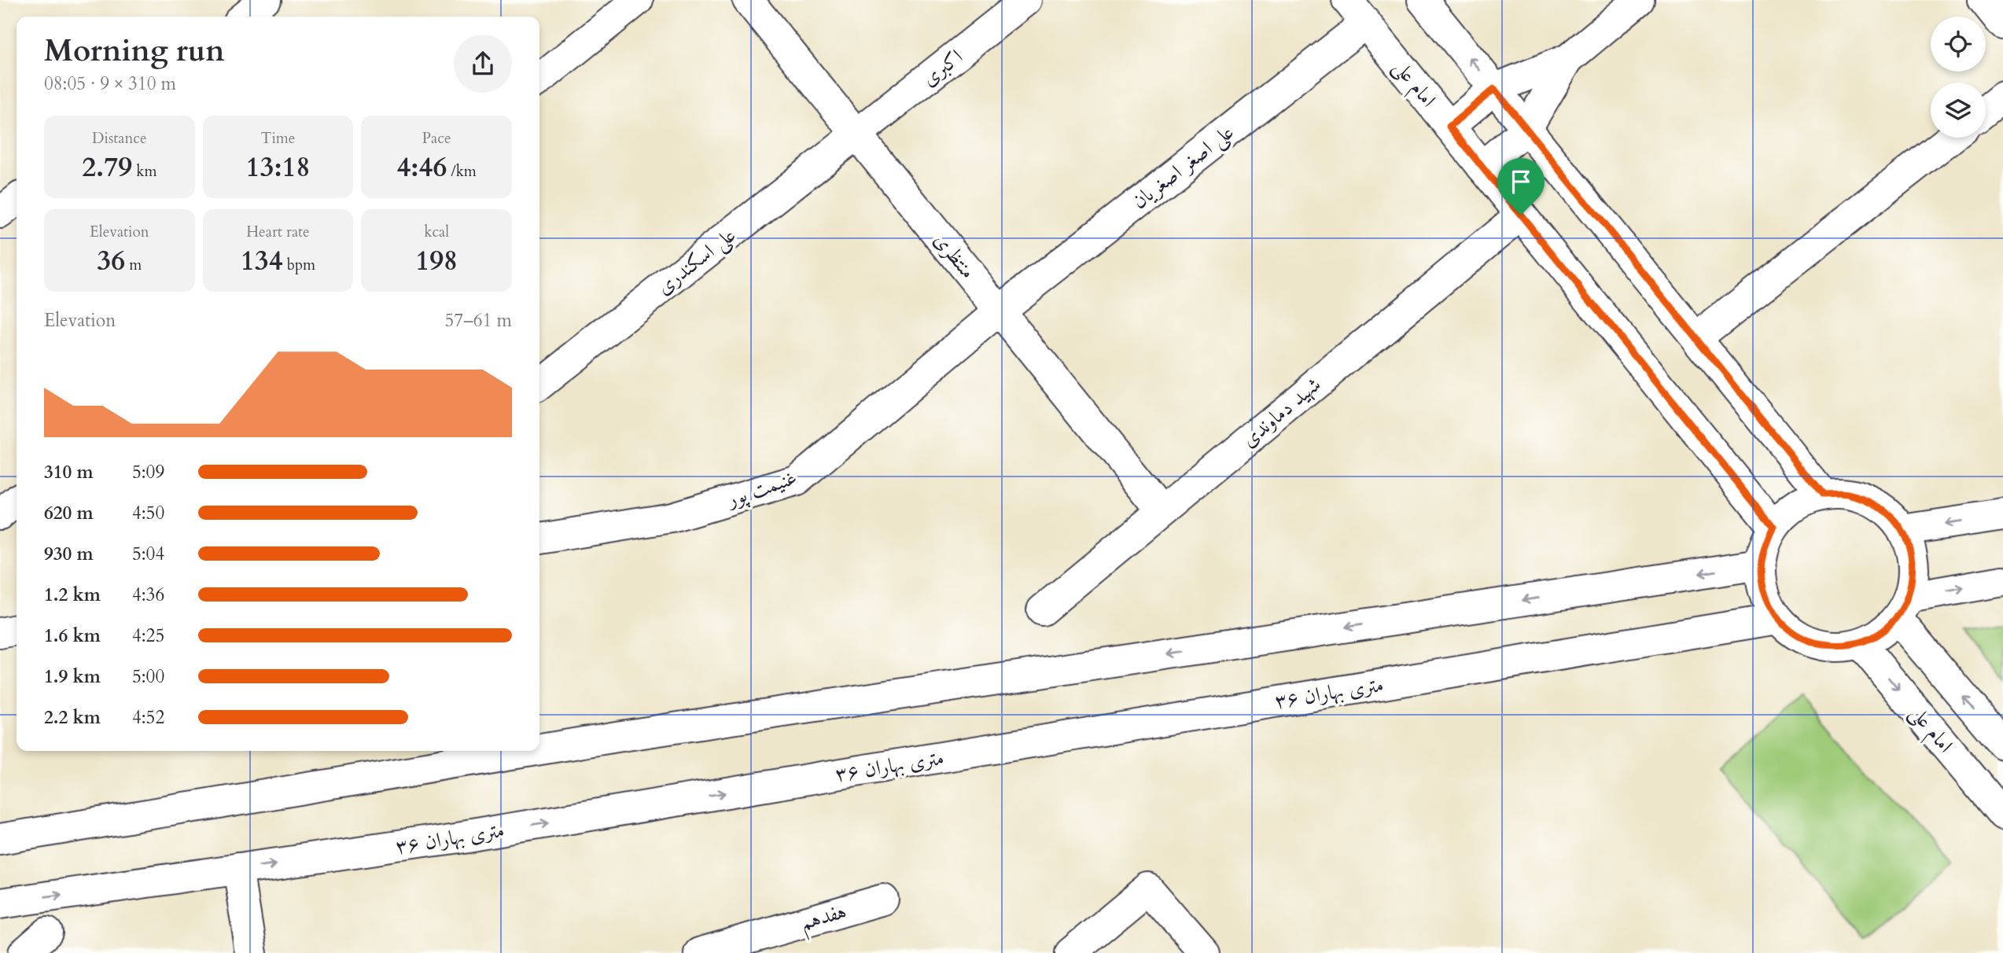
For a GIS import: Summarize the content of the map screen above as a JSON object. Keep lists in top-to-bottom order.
{
  "streets": {
    "street": [
      "اکبری",
      "امام علی",
      "علی اصغر اصغریان",
      "منتظری",
      "علی اسکندری",
      "شهید دماوندی",
      "غنیمت پور",
      "۳۶ متری بهاران",
      "هفدهم"
    ]
  },
  "crossings": [
    ["اکبری", "منتظری"],
    ["اکبری", "علی اسکندری"],
    ["امام علی", "علی اصغر اصغریان"],
    ["امام علی", "شهید دماوندی"],
    ["امام علی", "۳۶ متری بهاران"],
    ["علی اصغر اصغریان", "منتظری"],
    ["علی اصغر اصغریان", "غنیمت پور"],
    ["منتظری", "علی اسکندری"],
    ["منتظری", "شهید دماوندی"],
    ["منتظری", "غنیمت پور"]
  ],
  "page": {
    "heading": ["Morning run", "08:05 · 9 × 310 m"],
    "stats": [
      ["Distance", "2.79 km"],
      ["Time", "13:18"],
      ["Pace", "4:46 /km"],
      ["Elevation", "36 m"],
      ["Heart rate", "134 bpm"],
      ["kcal", "198"]
    ],
    "chart": ["Elevation", "57–61 m"],
    "list": [
      {
        "name": "310 m",
        "note": "5:09"
      },
      {
        "name": "620 m",
        "note": "4:50"
      },
      {
        "name": "930 m",
        "note": "5:04"
      },
      {
        "name": "1.2 km",
        "note": "4:36"
      },
      {
        "name": "1.6 km",
        "note": "4:25"
      },
      {
        "name": "1.9 km",
        "note": "5:00"
      },
      {
        "name": "2.2 km",
        "note": "4:52"
      }
    ]
  }
}
